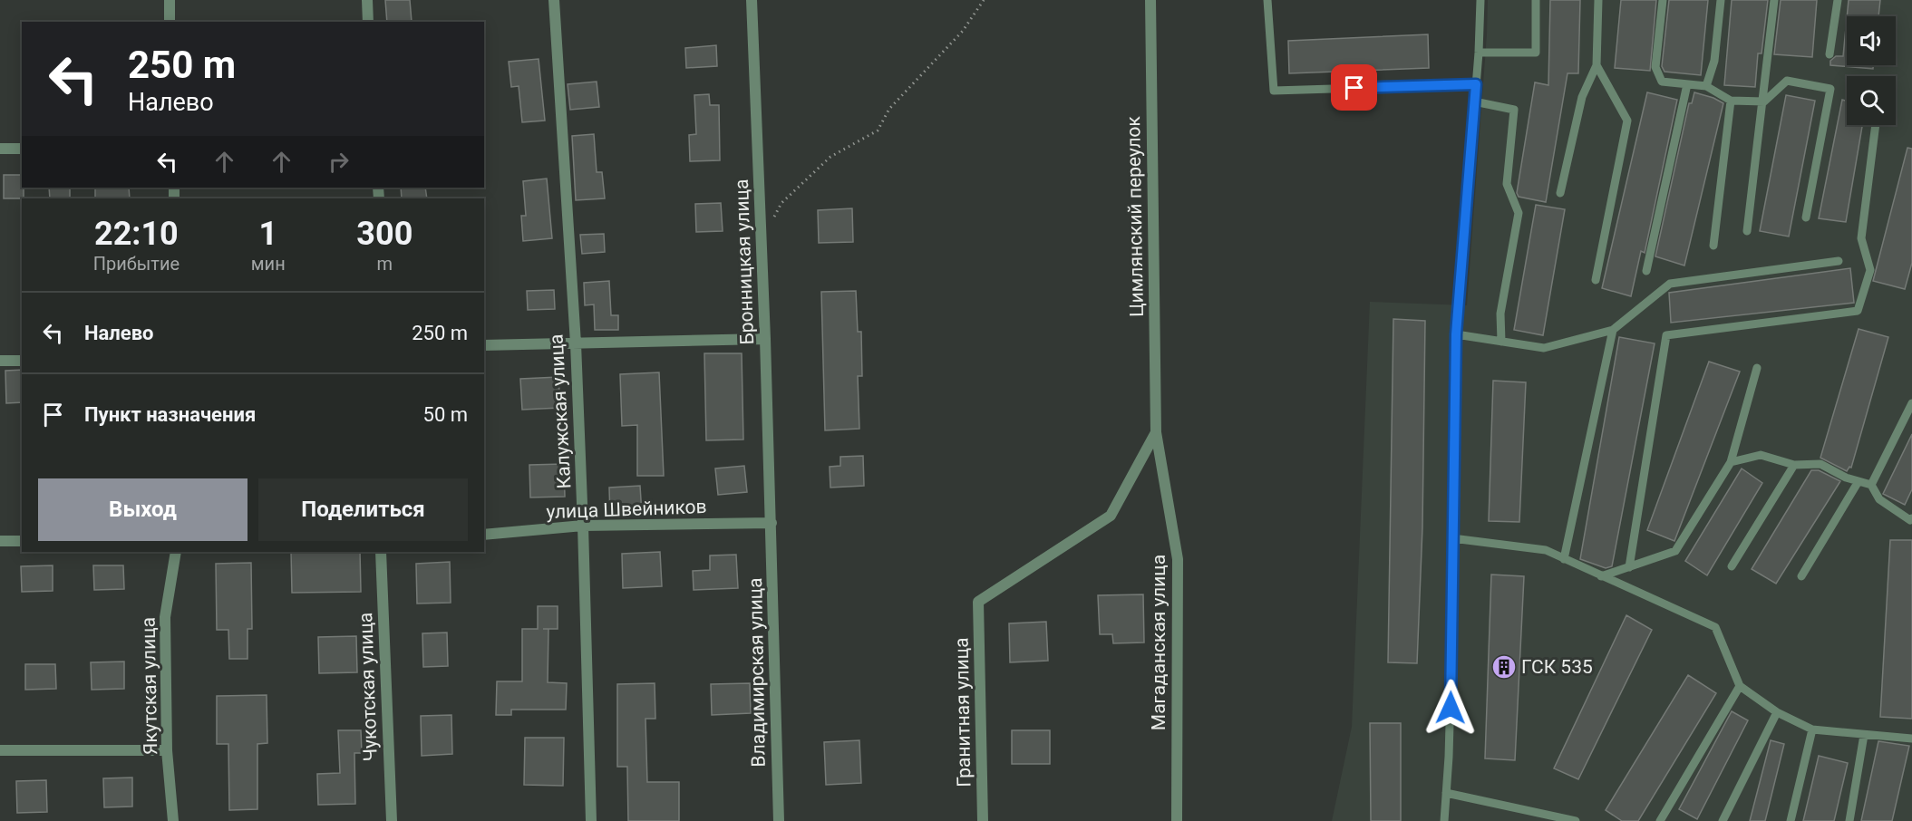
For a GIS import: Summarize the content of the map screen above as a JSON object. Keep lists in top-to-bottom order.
{
  "streets": {
    "street": [
      "Цимлянский переулок",
      "Бронницкая улица",
      "Калужская улица",
      "улица Швейников",
      "Магаданская улица",
      "Владимирская улица",
      "Якутская улица",
      "Чукотская улица",
      "Гранитная улица"
    ]
  },
  "crossings": [
    ["Цимлянский переулок", "Магаданская улица"],
    ["Цимлянский переулок", "Гранитная улица"],
    ["Бронницкая улица", "улица Швейников"],
    ["Бронницкая улица", "Владимирская улица"],
    ["Калужская улица", "улица Швейников"],
    ["улица Швейников", "Владимирская улица"],
    ["Магаданская улица", "Гранитная улица"]
  ],
  "places": {
    "building": ["ГСК 535"]
  },
  "page": {
    "turn": ["250 m", "Налево"],
    "eta": [
      "22:10",
      "Прибытие",
      "1",
      "мин",
      "300",
      "m"
    ],
    "list": [
      {
        "name": "Налево",
        "value": "250 m"
      },
      {
        "name": "Пункт назначения",
        "value": "50 m"
      }
    ],
    "buttons": ["Выход", "Поделиться"]
  }
}
